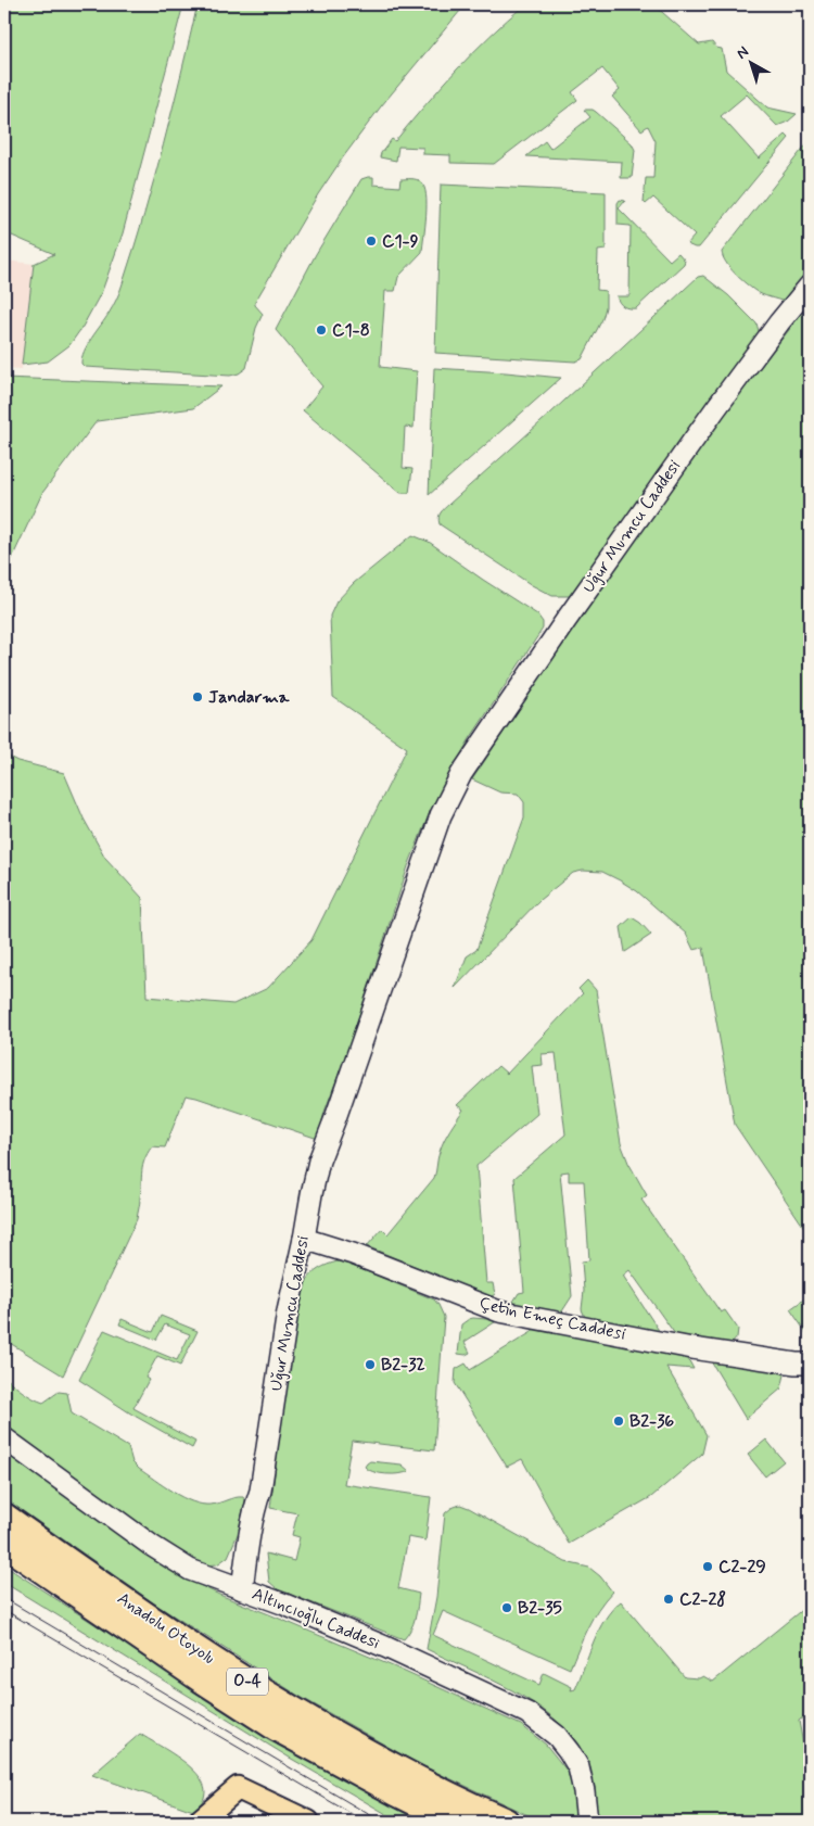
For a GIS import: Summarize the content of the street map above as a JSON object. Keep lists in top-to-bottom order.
{
  "streets": {
    "highway": ["Anadolu Otoyolu", "O-4"],
    "street": ["Uğur Mumcu Caddesi", "Çetin Emeç Caddesi", "Altıncıoğlu Caddesi"]
  },
  "crossings": [
    ["Uğur Mumcu Caddesi", "Çetin Emeç Caddesi"]
  ],
  "places": [
    "C1-9",
    "C1-8",
    "Jandarma",
    "B2-32",
    "B2-36",
    "C2-29",
    "C2-28",
    "B2-35"
  ],
  "north": "top left"
}
